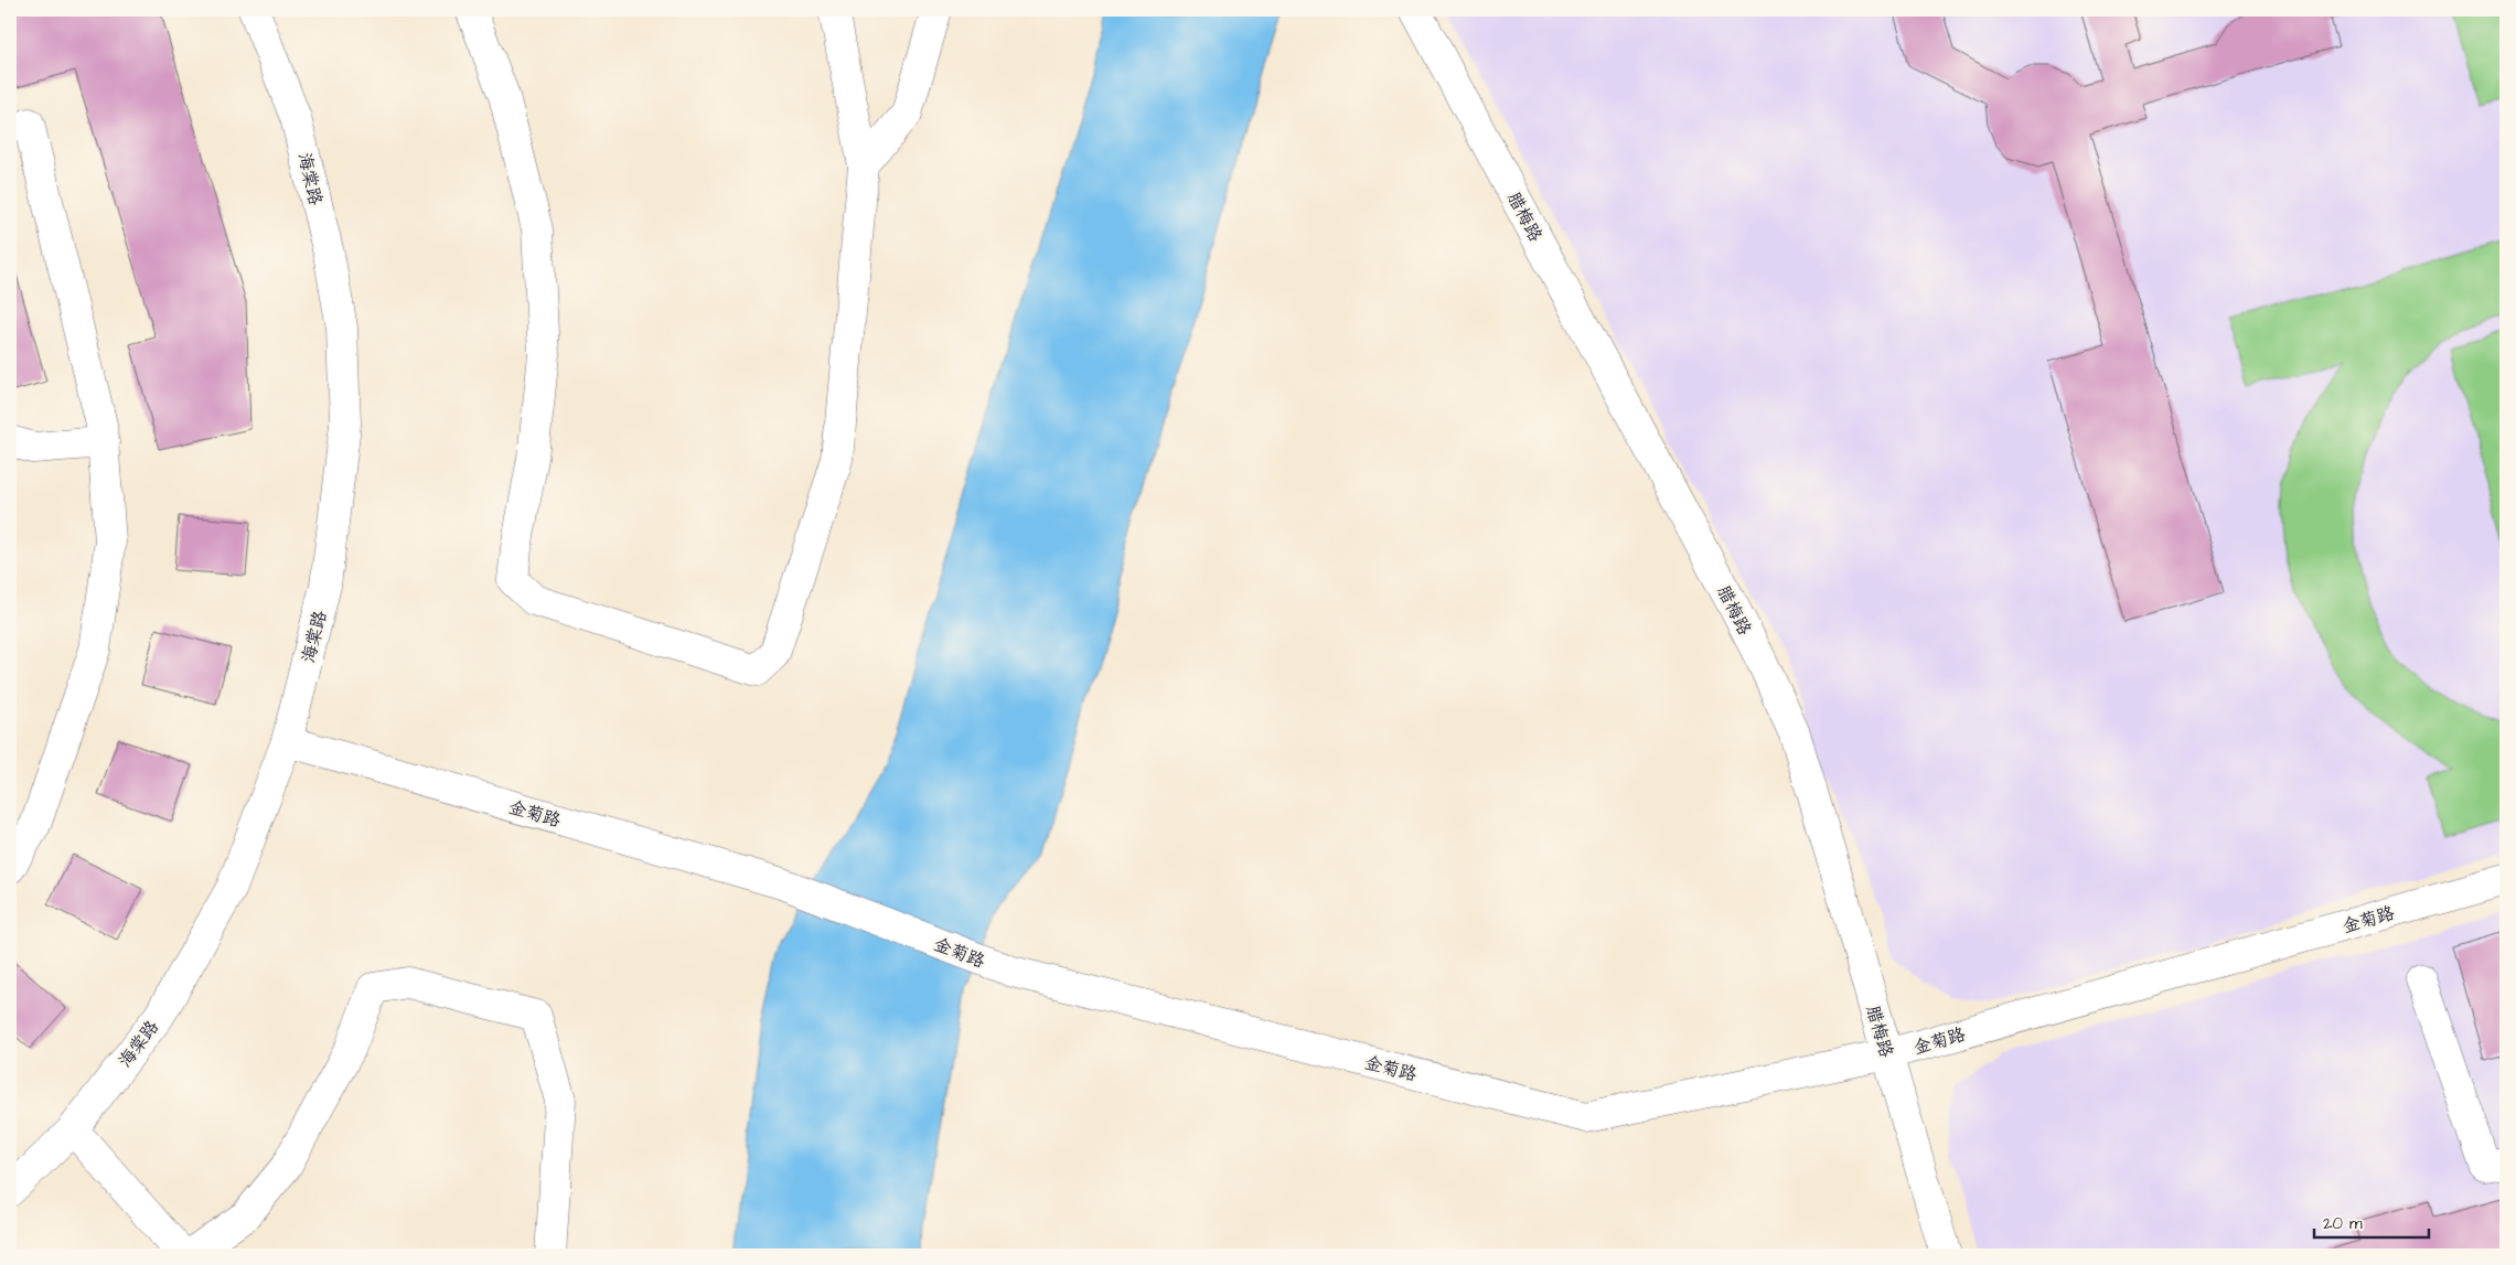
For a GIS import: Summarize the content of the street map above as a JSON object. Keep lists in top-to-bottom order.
{
  "streets": {
    "street": ["海棠路", "腊梅路", "金菊路"]
  },
  "crossings": [
    ["海棠路", "金菊路"],
    ["腊梅路", "金菊路"]
  ],
  "scale_bar": "20 m"
}
